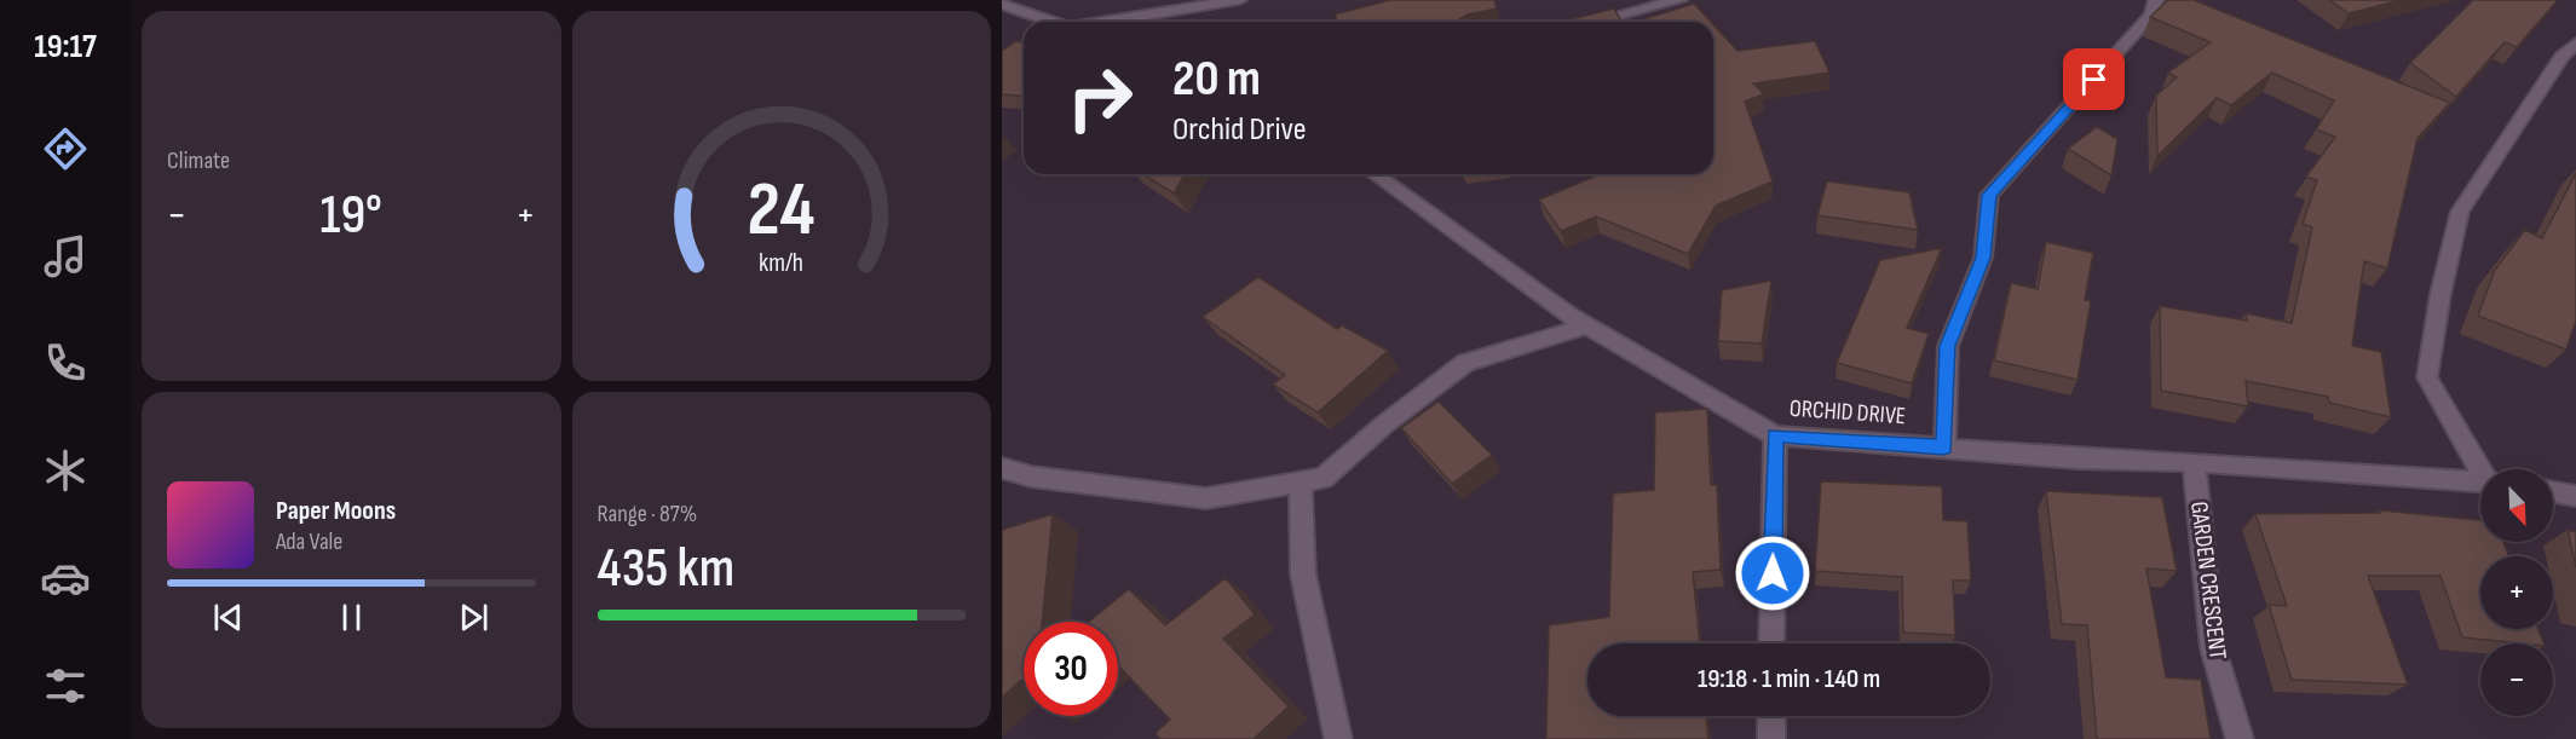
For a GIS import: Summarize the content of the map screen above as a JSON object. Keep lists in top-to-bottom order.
{
  "streets": {
    "street": ["ORCHID DRIVE", "GARDEN CRESCENT"]
  },
  "crossings": [
    ["ORCHID DRIVE", "GARDEN CRESCENT"]
  ],
  "north": "bottom right",
  "page": {
    "tabs": "19:17",
    "tile": [
      "Climate",
      ["Range · 87%", "435 km"]
    ],
    "turn": ["20 m", "Orchid Drive"],
    "heat": ["−", "19°", "+"],
    "map_buttons": ["+", "−"],
    "song": ["Paper Moons", "Ada Vale"],
    "limit": "30",
    "trip": "19:18 · 1 min · 140 m",
    "gauge": ["24", "km/h"]
  }
}
